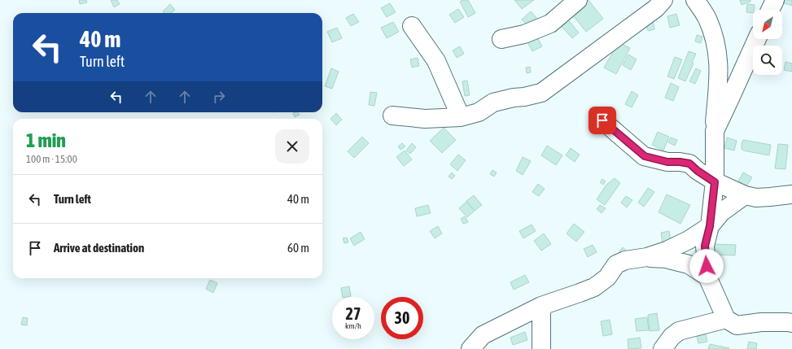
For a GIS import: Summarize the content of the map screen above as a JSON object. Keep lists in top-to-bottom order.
{
  "north": "bottom left",
  "page": {
    "turn": ["40 m", "Turn left"],
    "heading": ["1 min", "100 m · 15:00"],
    "list": [
      {
        "name": "Turn left",
        "value": "40 m"
      },
      {
        "name": "Arrive at destination",
        "value": "60 m"
      }
    ],
    "speed": "27 km/h",
    "limit": "30"
  }
}
